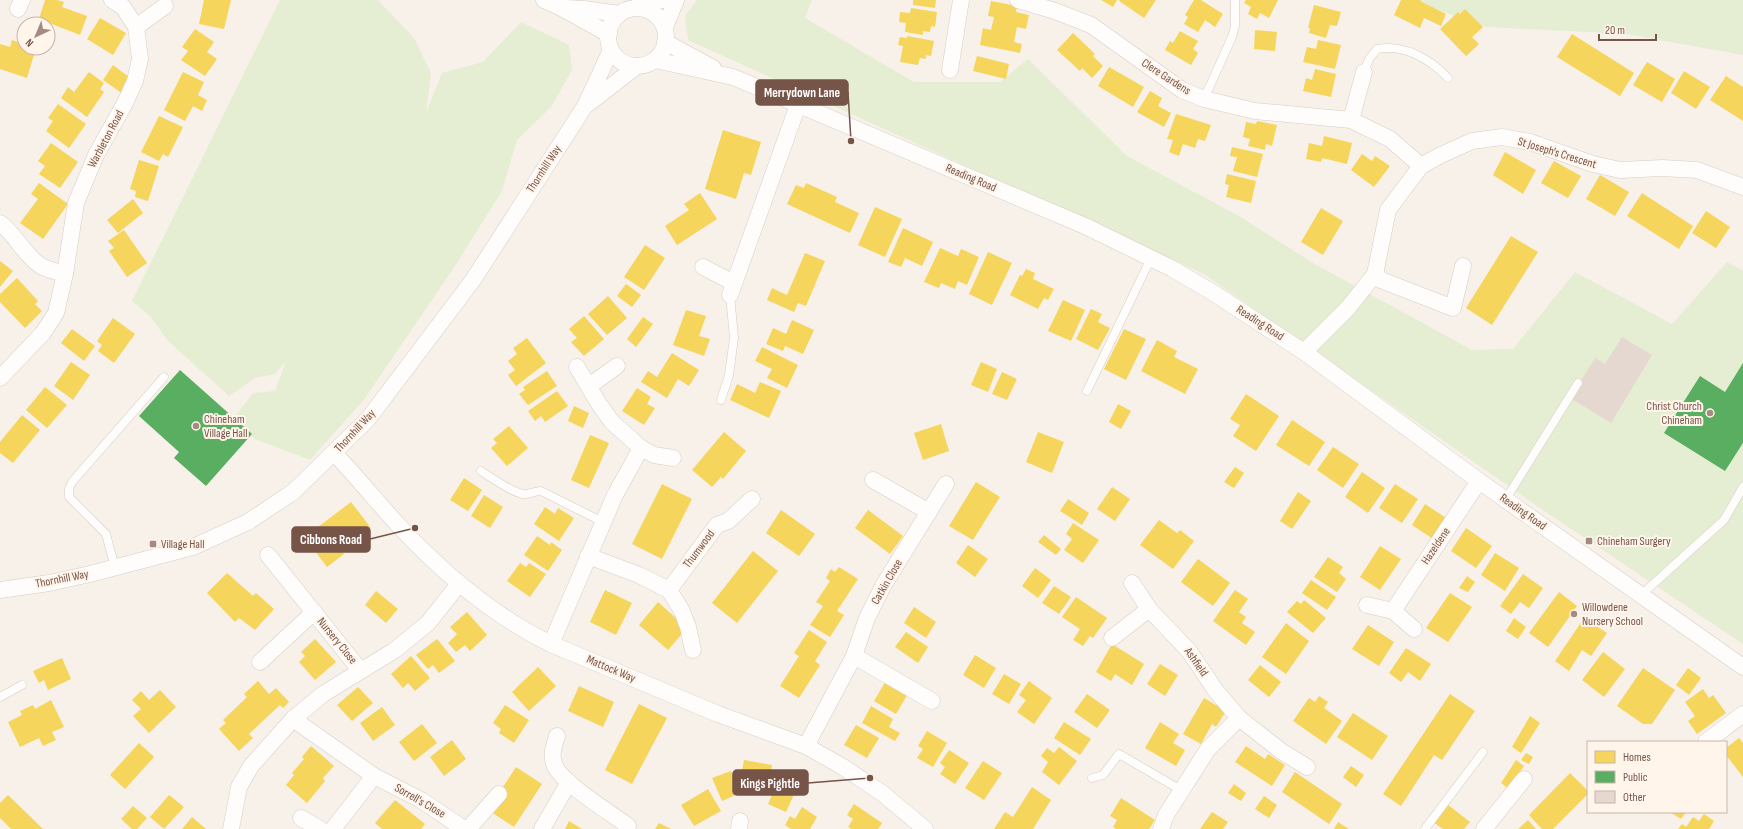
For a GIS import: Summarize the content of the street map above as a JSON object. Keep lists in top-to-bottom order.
{
  "streets": {
    "street": [
      "Clere Gardens",
      "Warbleton Road",
      "St Joseph's Crescent",
      "Thornhill Way",
      "Reading Road",
      "Hazeldene",
      "Thumwood",
      "Catkin Close",
      "Nursery Close",
      "Ashfield",
      "Mattock Way",
      "Sorrell's Close"
    ]
  },
  "crossings": [
    ["Clere Gardens", "St Joseph's Crescent"],
    ["St Joseph's Crescent", "Reading Road"],
    ["Thornhill Way", "Reading Road"],
    ["Thornhill Way", "Mattock Way"],
    ["Reading Road", "Hazeldene"],
    ["Catkin Close", "Mattock Way"]
  ],
  "places": {
    "other": [
      "Merrydown Lane",
      "Christ Church Chineham",
      "Chineham Village Hall",
      "Cibbons Road",
      "Willowdene Nursery School",
      "Kings Pightle"
    ],
    "transit": ["Chineham Surgery", "Village Hall"]
  },
  "legend": ["Homes", "Public", "Other"],
  "scale_bar": "20 m",
  "north": "bottom left"
}
